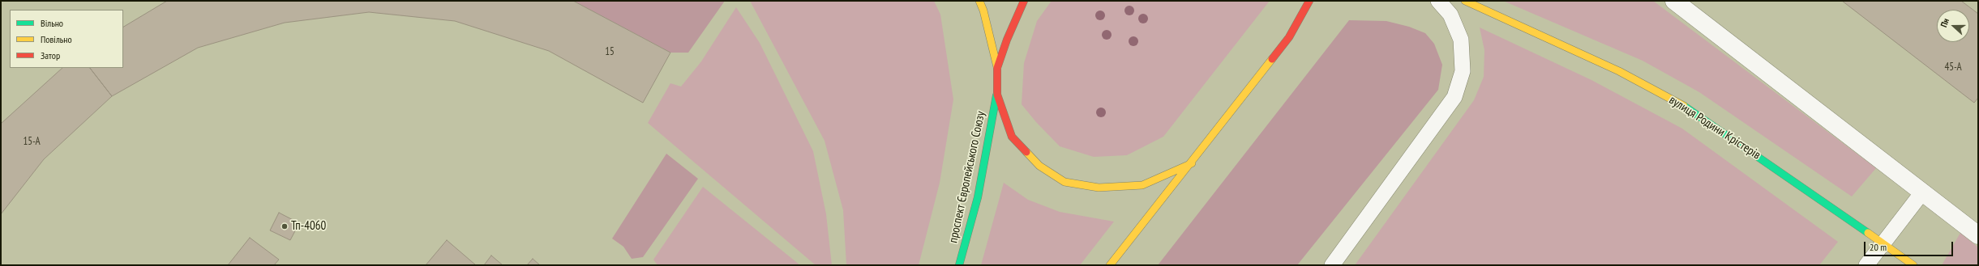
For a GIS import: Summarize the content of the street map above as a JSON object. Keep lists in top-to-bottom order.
{
  "streets": {
    "main road": ["вулиця Родини Крістерів", "проспект Європейського Союзу"]
  },
  "places": ["Тп-4060"],
  "house_numbers": ["15", "45-А", "15-А"],
  "legend": ["Вільно", "Повільно", "Затор"],
  "scale_bar": "20 m",
  "north": "left"
}
